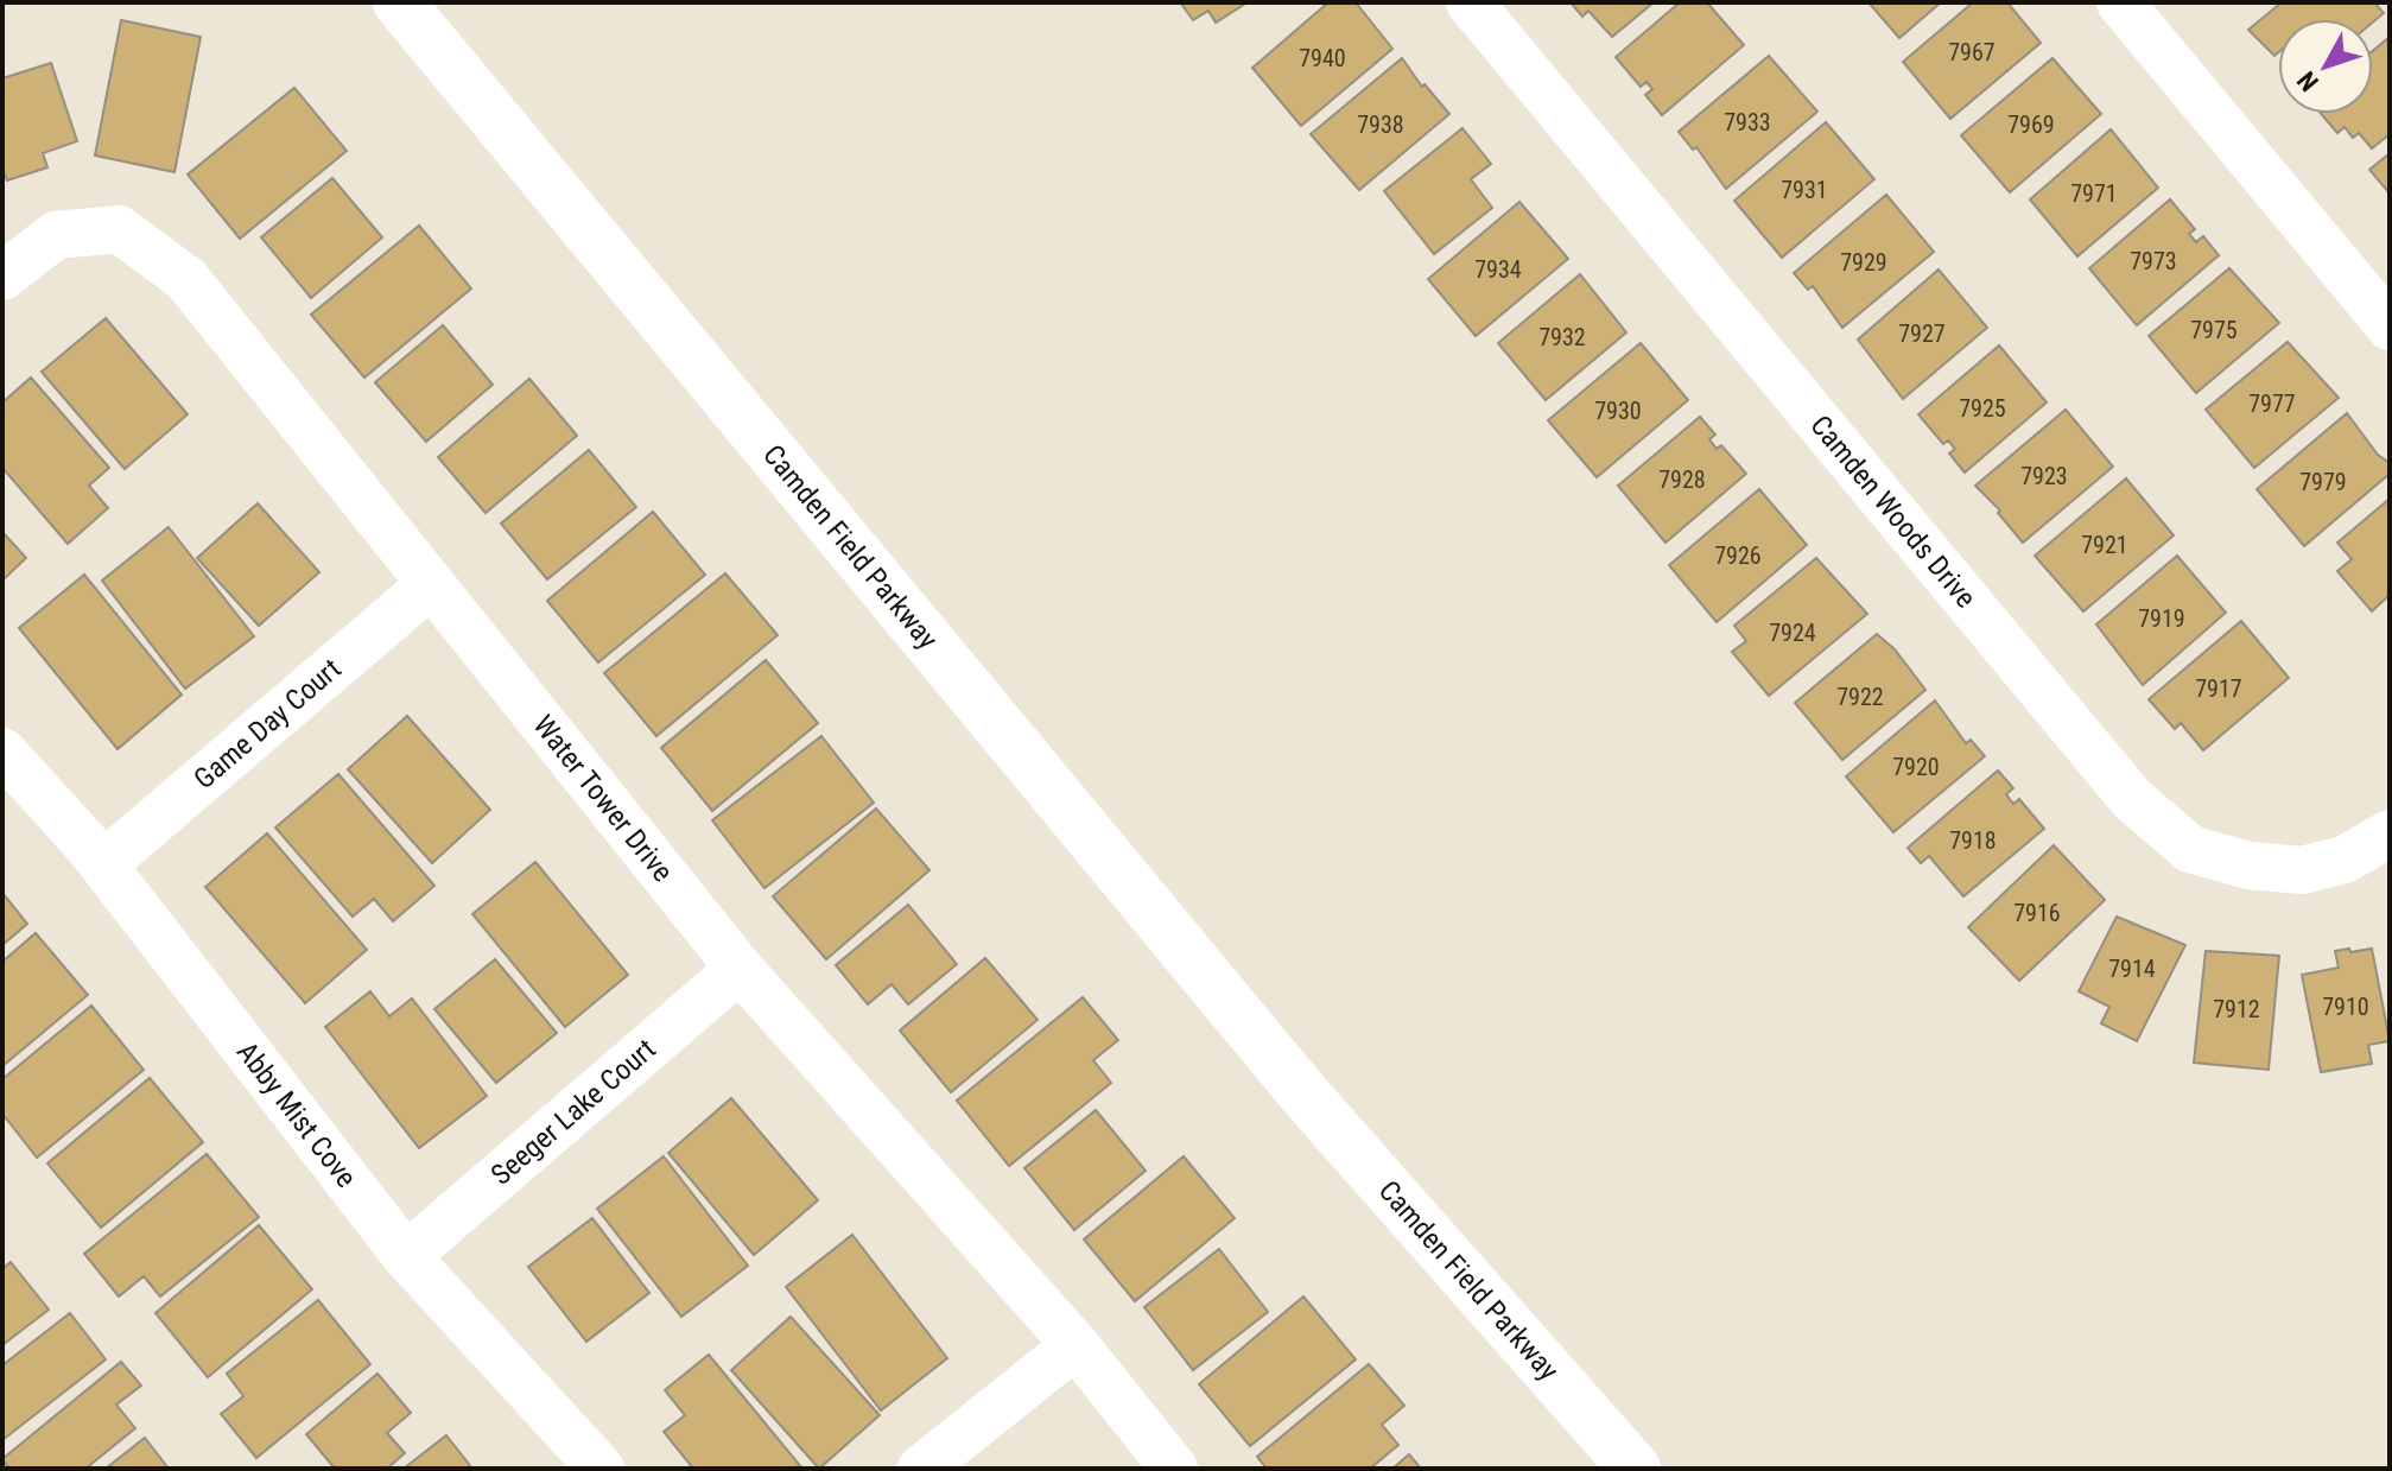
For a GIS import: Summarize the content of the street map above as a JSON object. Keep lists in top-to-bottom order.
{
  "streets": {
    "street": [
      "Camden Woods Drive",
      "Camden Field Parkway",
      "Game Day Court",
      "Water Tower Drive",
      "Seeger Lake Court",
      "Abby Mist Cove"
    ]
  },
  "crossings": [
    ["Game Day Court", "Water Tower Drive"],
    ["Game Day Court", "Abby Mist Cove"],
    ["Water Tower Drive", "Seeger Lake Court"],
    ["Seeger Lake Court", "Abby Mist Cove"]
  ],
  "house_numbers": [
    "7967",
    "7940",
    "7933",
    "7938",
    "7969",
    "7931",
    "7971",
    "7973",
    "7929",
    "7934",
    "7975",
    "7927",
    "7932",
    "7977",
    "7925",
    "7930",
    "7923",
    "7928",
    "7979",
    "7921",
    "7926",
    "7919",
    "7924",
    "7917",
    "7922",
    "7920",
    "7918",
    "7916",
    "7914",
    "7910",
    "7912"
  ],
  "north": "bottom left"
}
